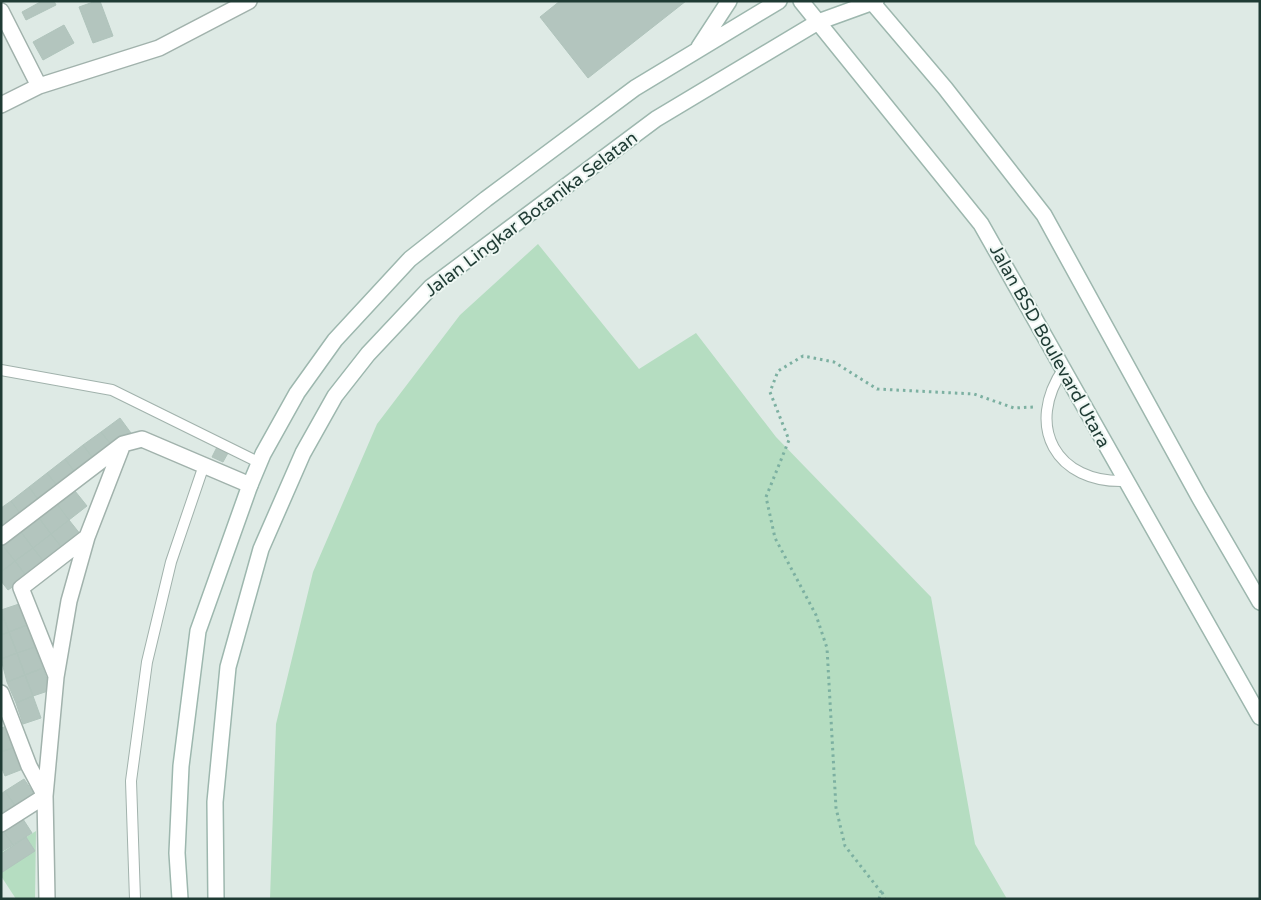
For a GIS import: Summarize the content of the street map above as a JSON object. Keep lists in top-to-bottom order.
{
  "streets": {
    "street": ["Jalan Lingkar Botanika Selatan", "Jalan BSD Boulevard Utara"]
  },
  "crossings": [
    ["Jalan Lingkar Botanika Selatan", "Jalan BSD Boulevard Utara"]
  ]
}
